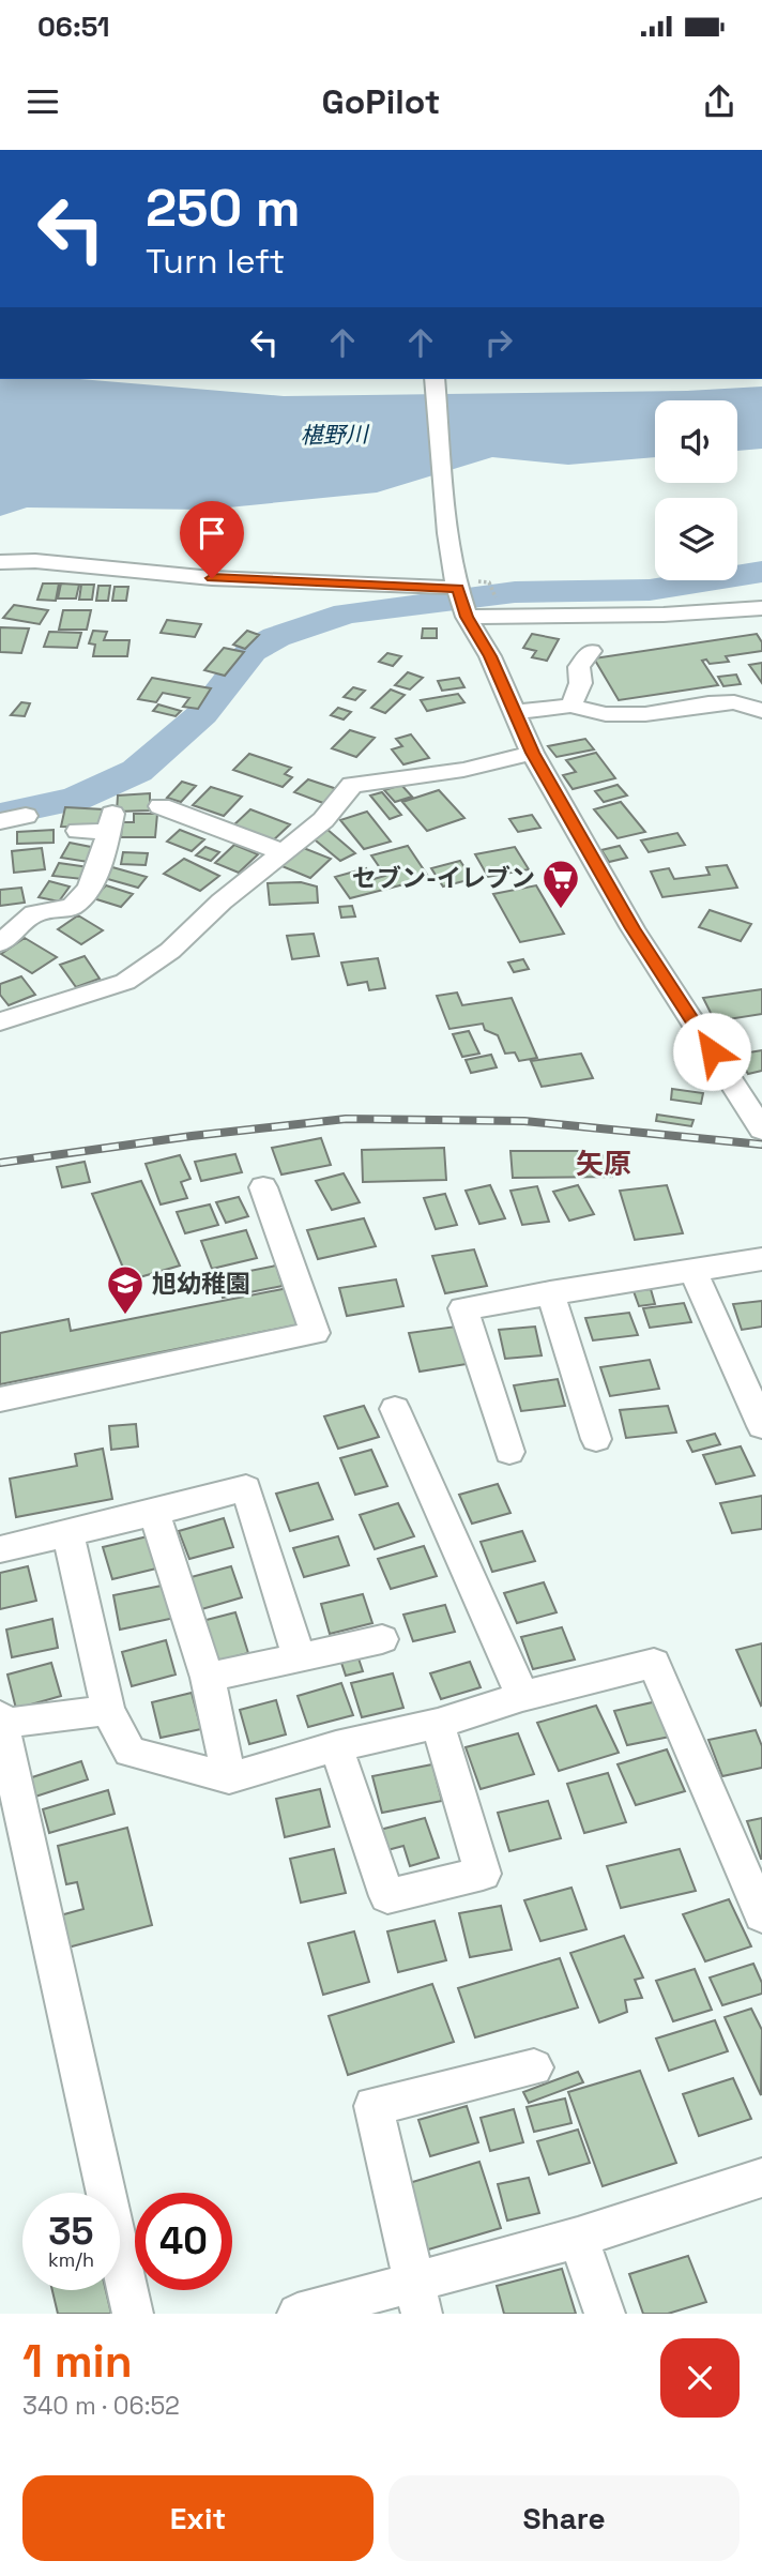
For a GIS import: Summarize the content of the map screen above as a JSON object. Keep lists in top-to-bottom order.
{
  "districts": ["矢原"],
  "water": ["椹野川"],
  "places": {
    "supermarket": ["セブン-イレブン"],
    "school or university": ["旭幼稚園"]
  },
  "page": {
    "status": "06:51",
    "header": "GoPilot",
    "turn": ["250 m", "Turn left"],
    "speed": "35 km/h",
    "limit": "40",
    "heading": ["1 min", "340 m · 06:52"],
    "buttons": ["Exit", "Share"]
  }
}
